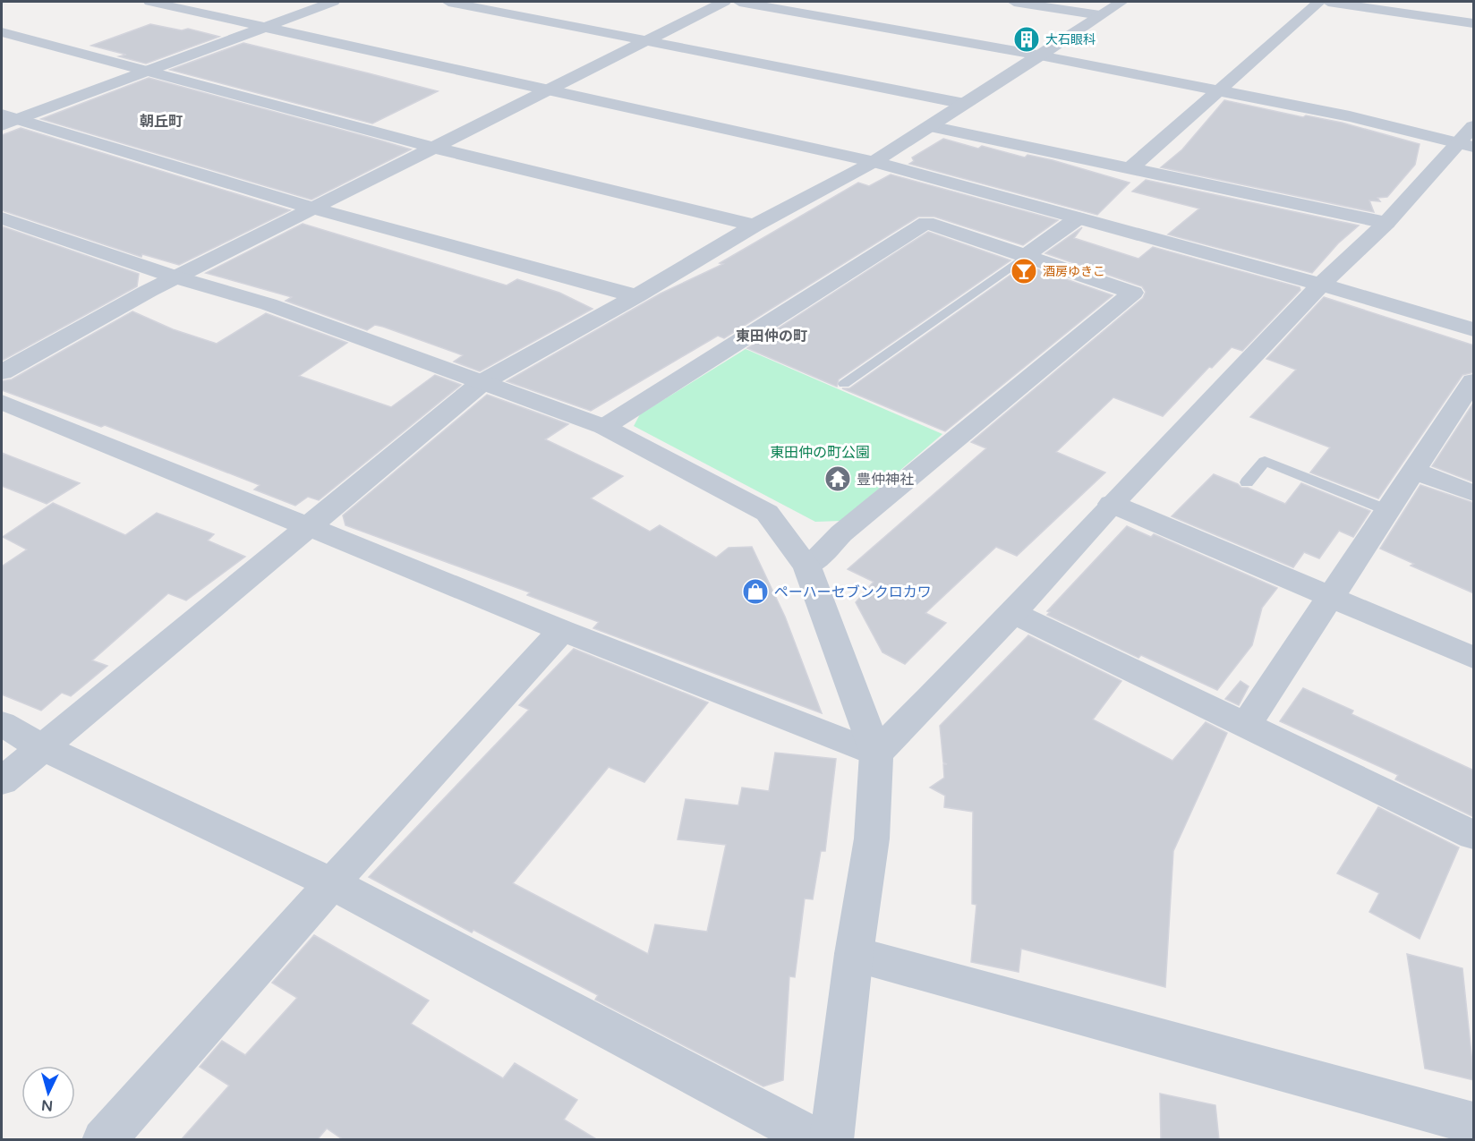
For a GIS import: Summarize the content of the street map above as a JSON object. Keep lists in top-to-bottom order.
{
  "districts": ["朝丘町", "東田仲の町"],
  "parks": ["東田仲の町公園"],
  "places": {
    "building": ["大石眼科"],
    "bar": ["酒房ゆきこ"],
    "temple": ["豊仲神社"],
    "shop": ["ペーハーセブンクロカワ"]
  },
  "north": "bottom"
}
